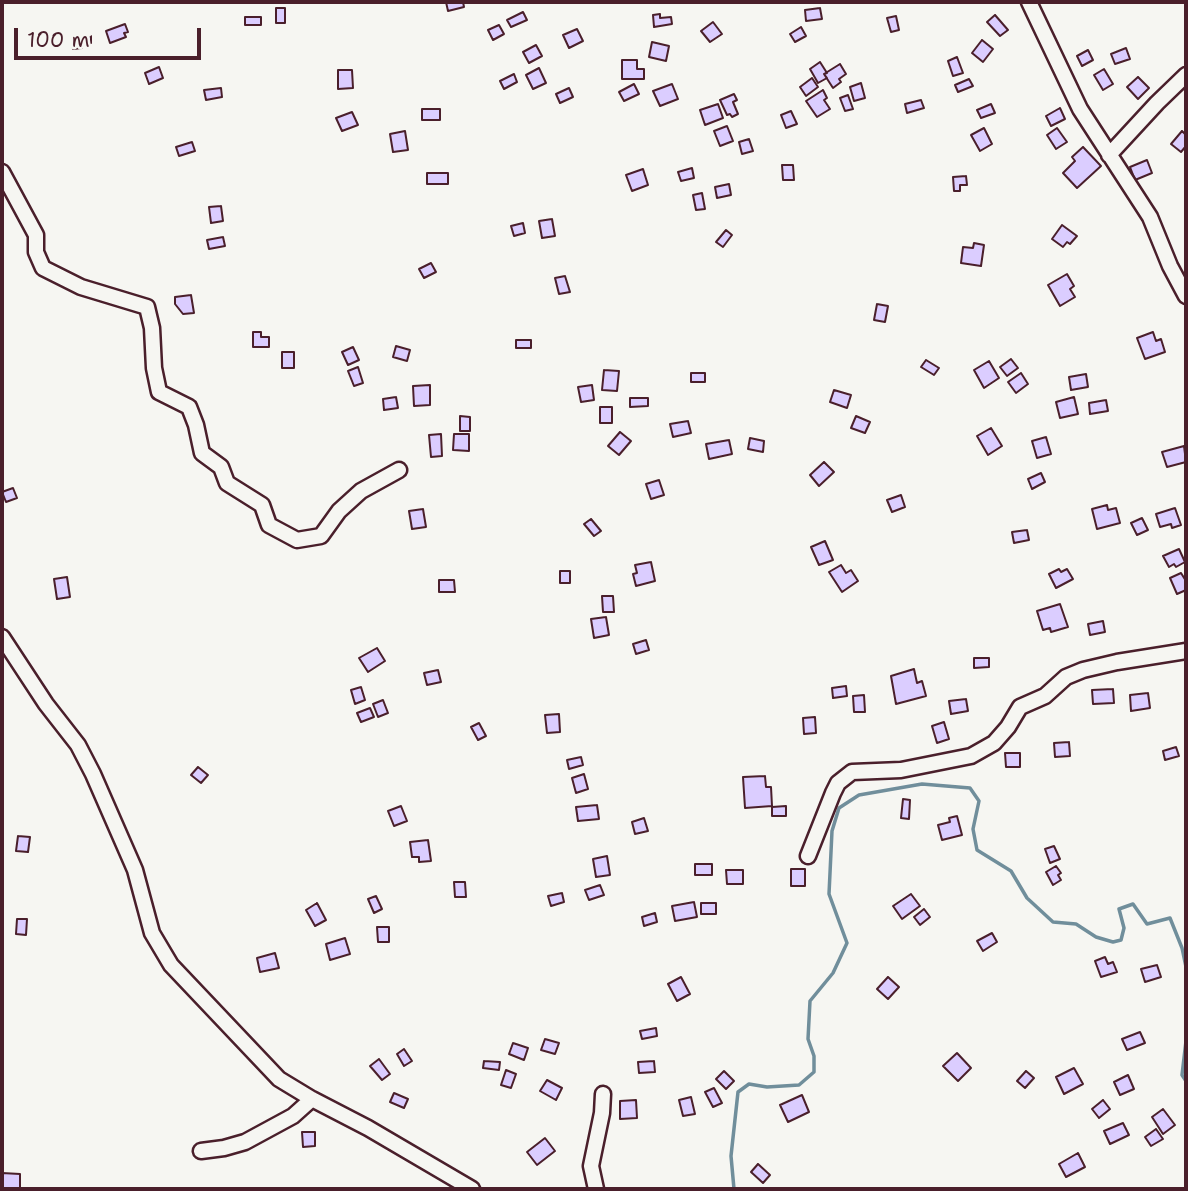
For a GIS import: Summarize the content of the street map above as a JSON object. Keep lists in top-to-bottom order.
{
  "scale_bar": "100 m"
}
